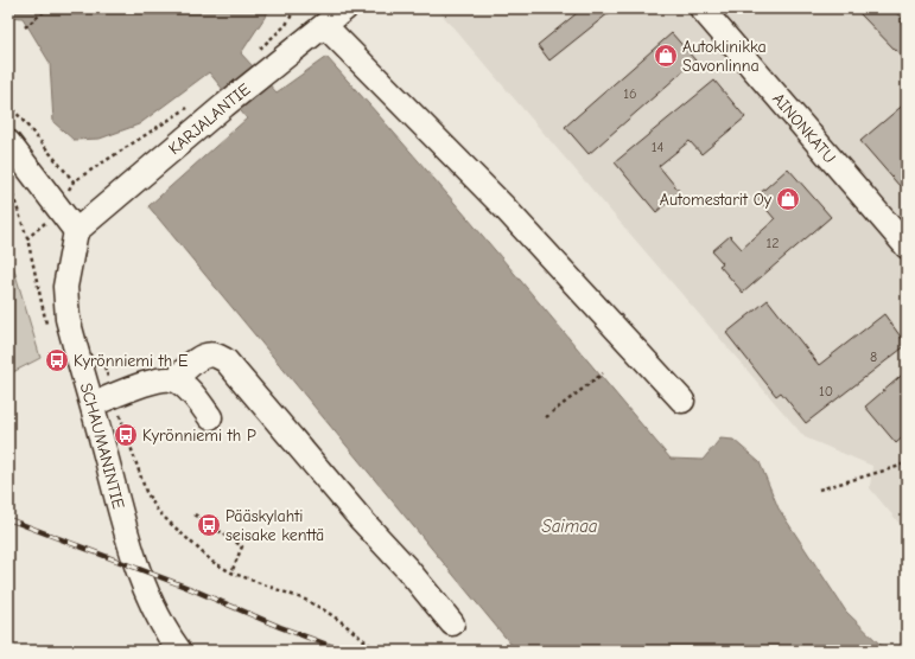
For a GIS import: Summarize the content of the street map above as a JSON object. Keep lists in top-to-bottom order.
{
  "streets": {
    "street": ["KARJALANTIE", "AINONKATU", "SCHAUMANINTIE"]
  },
  "crossings": [
    ["KARJALANTIE", "SCHAUMANINTIE"]
  ],
  "water": ["Saimaa"],
  "places": {
    "shop": ["Autoklinikka Savonlinna", "Automestarit Oy"],
    "bus stop": ["Kyrönniemi th E", "Kyrönniemi th P", "Pääskylahti seisake kenttä"]
  },
  "house_numbers": [
    "16",
    "14",
    "12",
    "8",
    "10"
  ]
}
